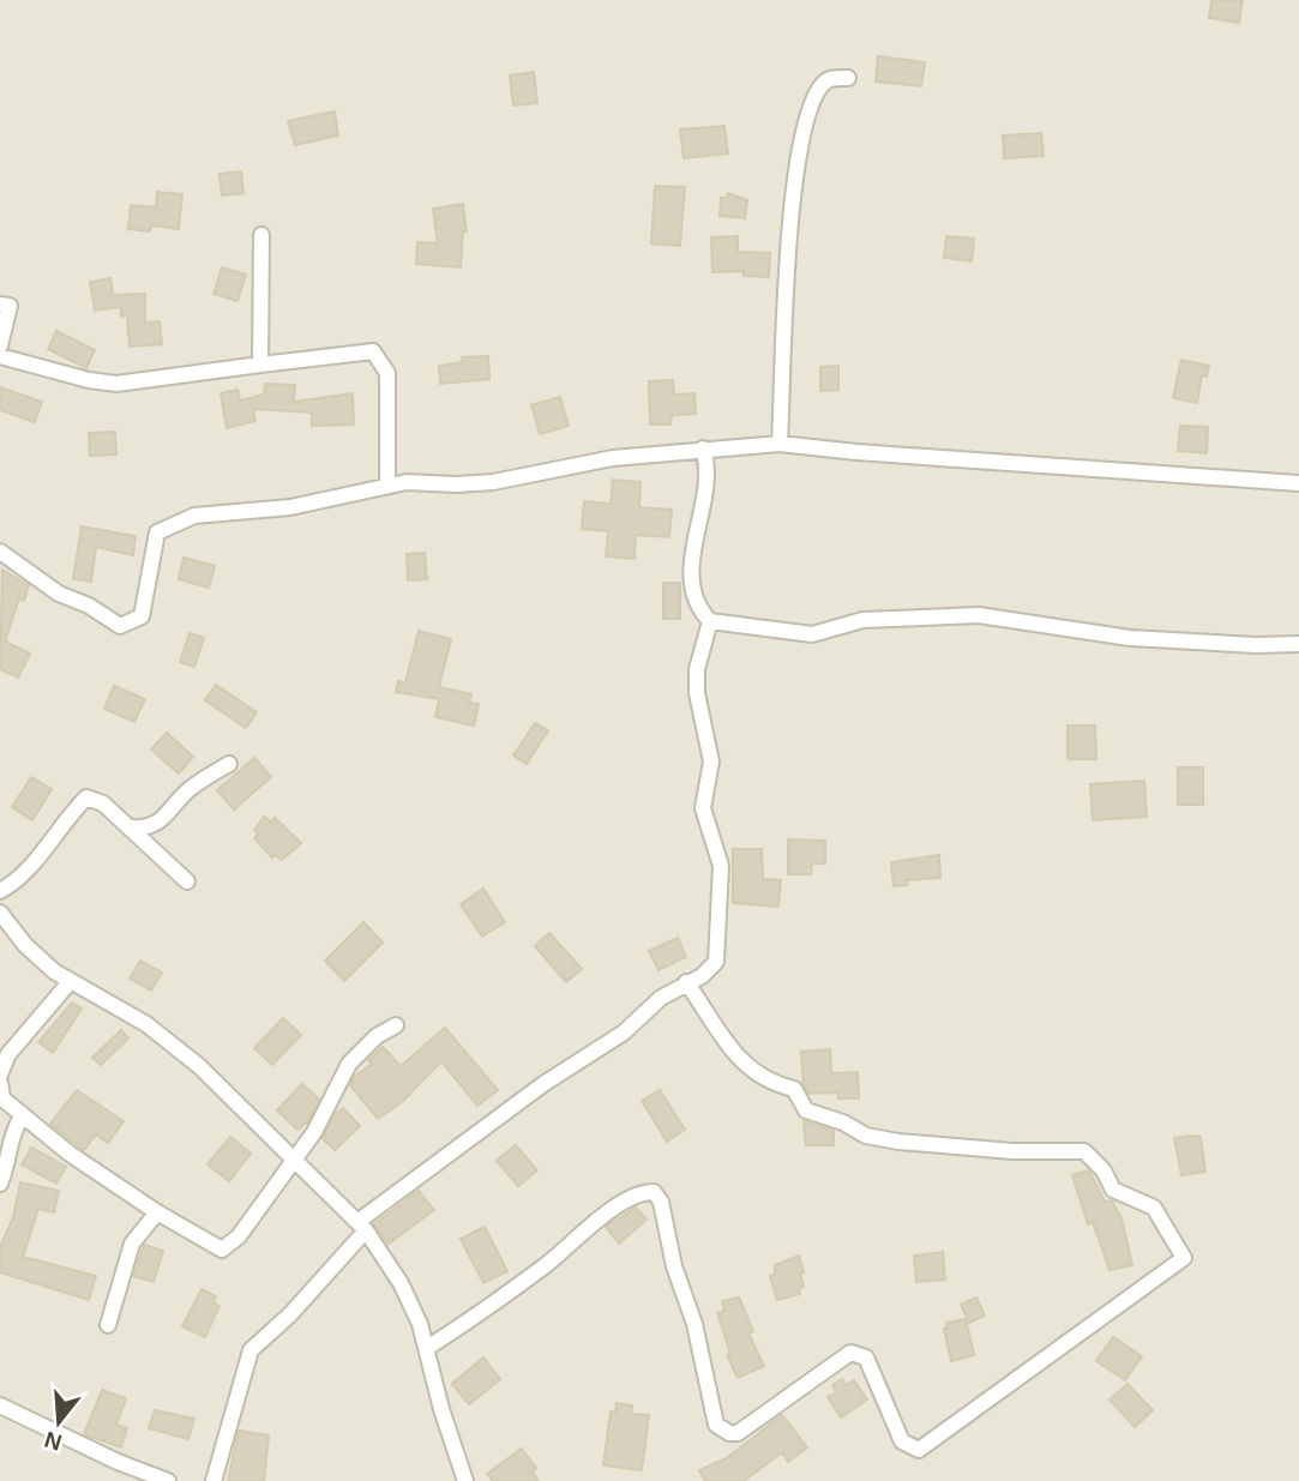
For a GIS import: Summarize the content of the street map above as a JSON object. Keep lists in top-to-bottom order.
{
  "north": "bottom"
}
